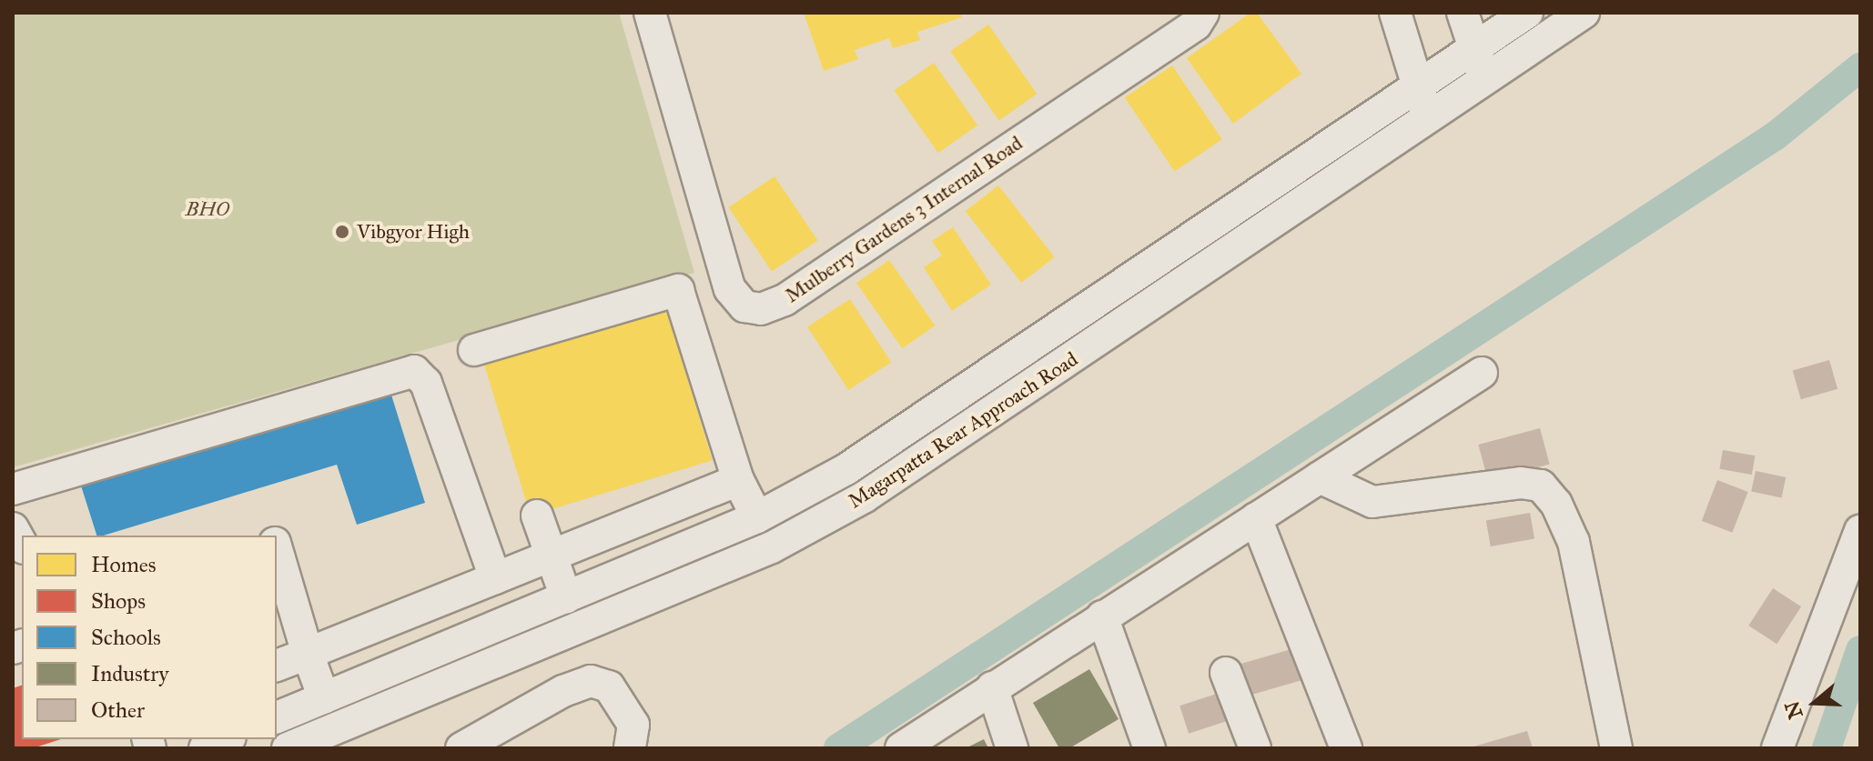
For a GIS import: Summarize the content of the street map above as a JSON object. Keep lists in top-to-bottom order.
{
  "streets": {
    "street": ["Mulberry Gardens 3 Internal Road", "Magarpatta Rear Approach Road"]
  },
  "parks": ["BHO"],
  "places": ["Vibgyor High"],
  "legend": [
    "Homes",
    "Shops",
    "Schools",
    "Industry",
    "Other"
  ],
  "north": "left"
}
